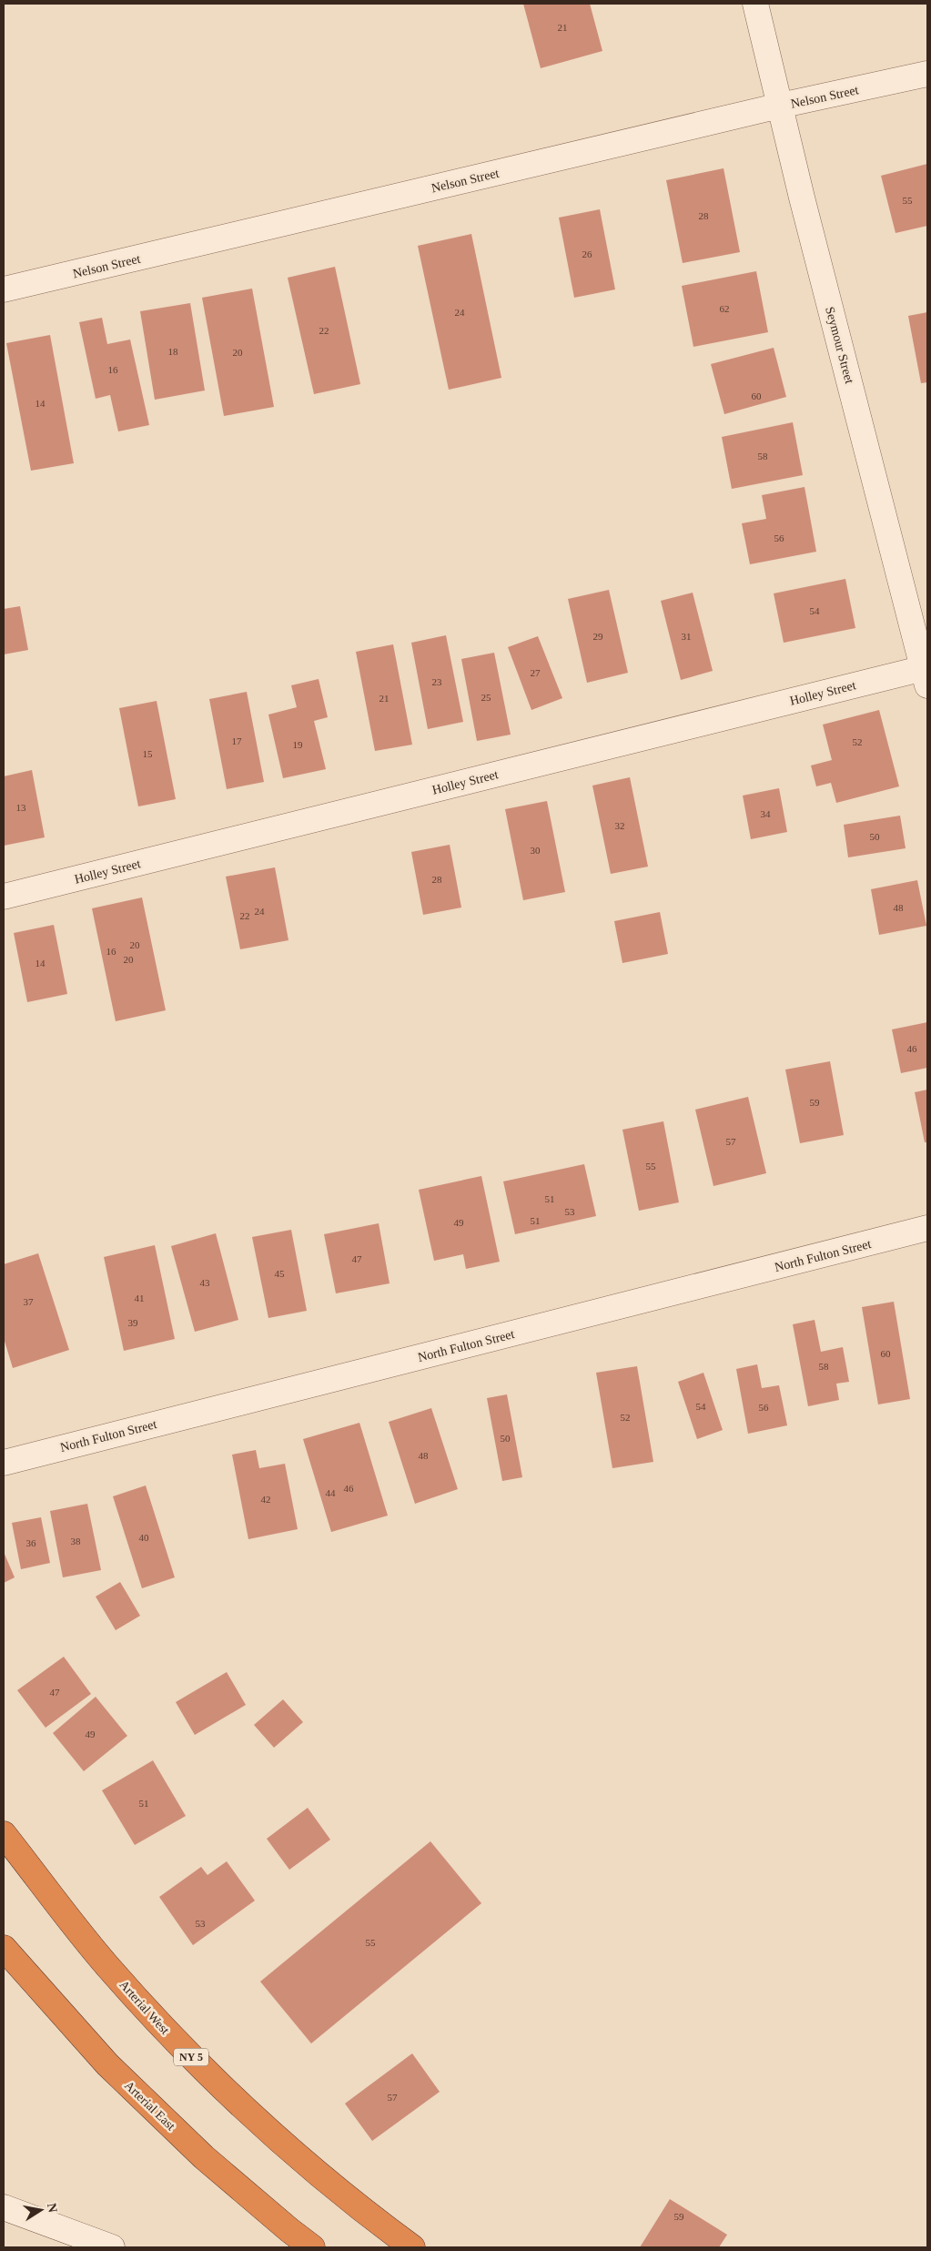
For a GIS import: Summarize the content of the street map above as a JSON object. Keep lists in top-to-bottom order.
{
  "streets": {
    "highway": ["Arterial West", "NY 5", "Arterial East"],
    "street": [
      "Nelson Street",
      "Seymour Street",
      "Holley Street",
      "North Fulton Street"
    ]
  },
  "crossings": [
    ["Nelson Street", "Seymour Street"],
    ["Seymour Street", "Holley Street"]
  ],
  "house_numbers": [
    "21",
    "55",
    "28",
    "26",
    "62",
    "24",
    "22",
    "18",
    "20",
    "16",
    "60",
    "14",
    "58",
    "56",
    "54",
    "29",
    "31",
    "27",
    "23",
    "25",
    "21",
    "17",
    "52",
    "19",
    "15",
    "13",
    "34",
    "32",
    "50",
    "30",
    "28",
    "48",
    "24",
    "22",
    "20",
    "16",
    "20",
    "14",
    "46",
    "59",
    "57",
    "55",
    "51",
    "53",
    "51",
    "49",
    "47",
    "45",
    "43",
    "41",
    "37",
    "39",
    "60",
    "58",
    "54",
    "56",
    "52",
    "50",
    "48",
    "46",
    "44",
    "42",
    "40",
    "38",
    "36",
    "47",
    "49",
    "51",
    "53",
    "55",
    "57",
    "59"
  ],
  "north": "right"
}
